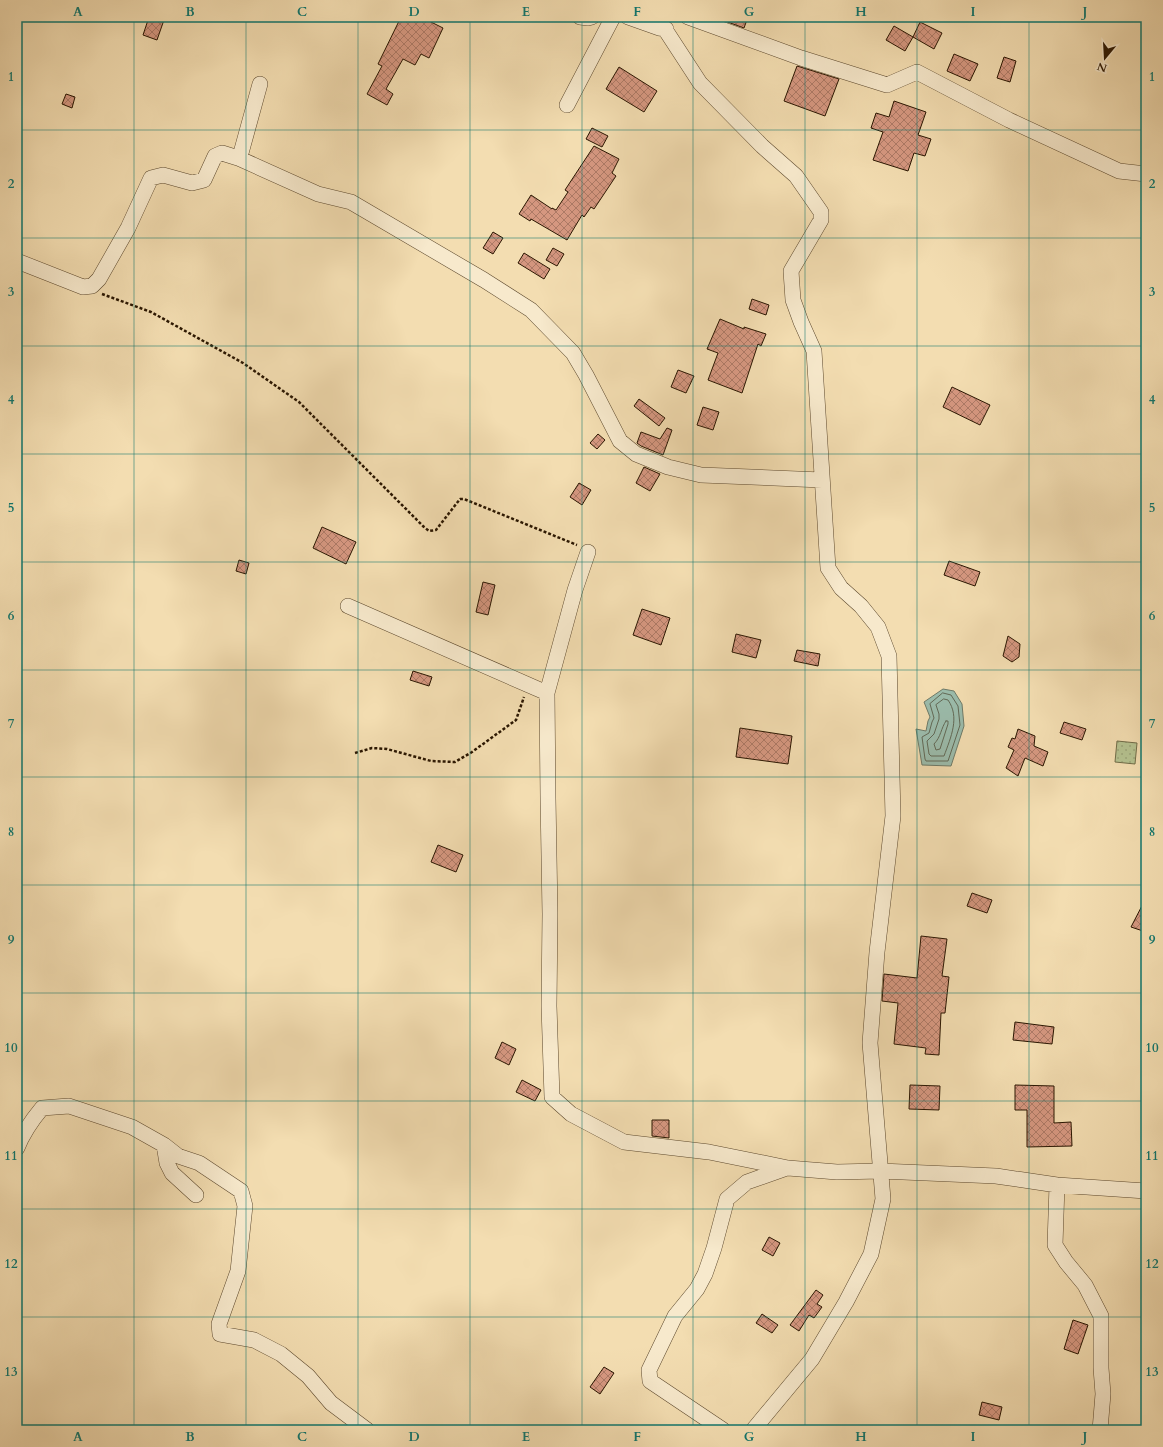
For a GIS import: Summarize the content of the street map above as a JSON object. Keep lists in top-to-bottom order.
{
  "north": "bottom",
  "grid": {
    "columns": [
      "A",
      "B",
      "C",
      "D",
      "E",
      "F",
      "G",
      "H",
      "I",
      "J"
    ],
    "rows": [
      "1",
      "2",
      "3",
      "4",
      "5",
      "6",
      "7",
      "8",
      "9",
      "10",
      "11",
      "12",
      "13"
    ]
  }
}
